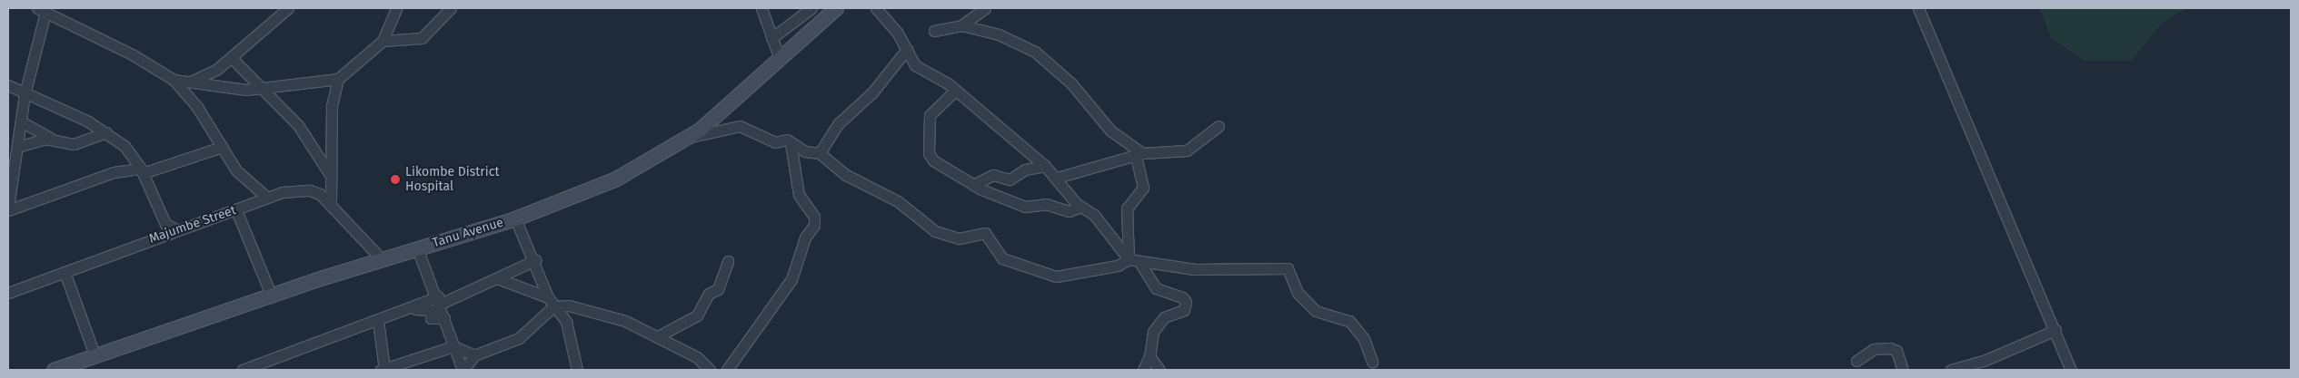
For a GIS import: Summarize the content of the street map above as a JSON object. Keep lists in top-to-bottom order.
{
  "streets": {
    "street": ["Majumbe Street", "Tanu Avenue"]
  },
  "crossings": [
    ["Majumbe Street", "Tanu Avenue"]
  ],
  "places": ["Likombe District Hospital"]
}
